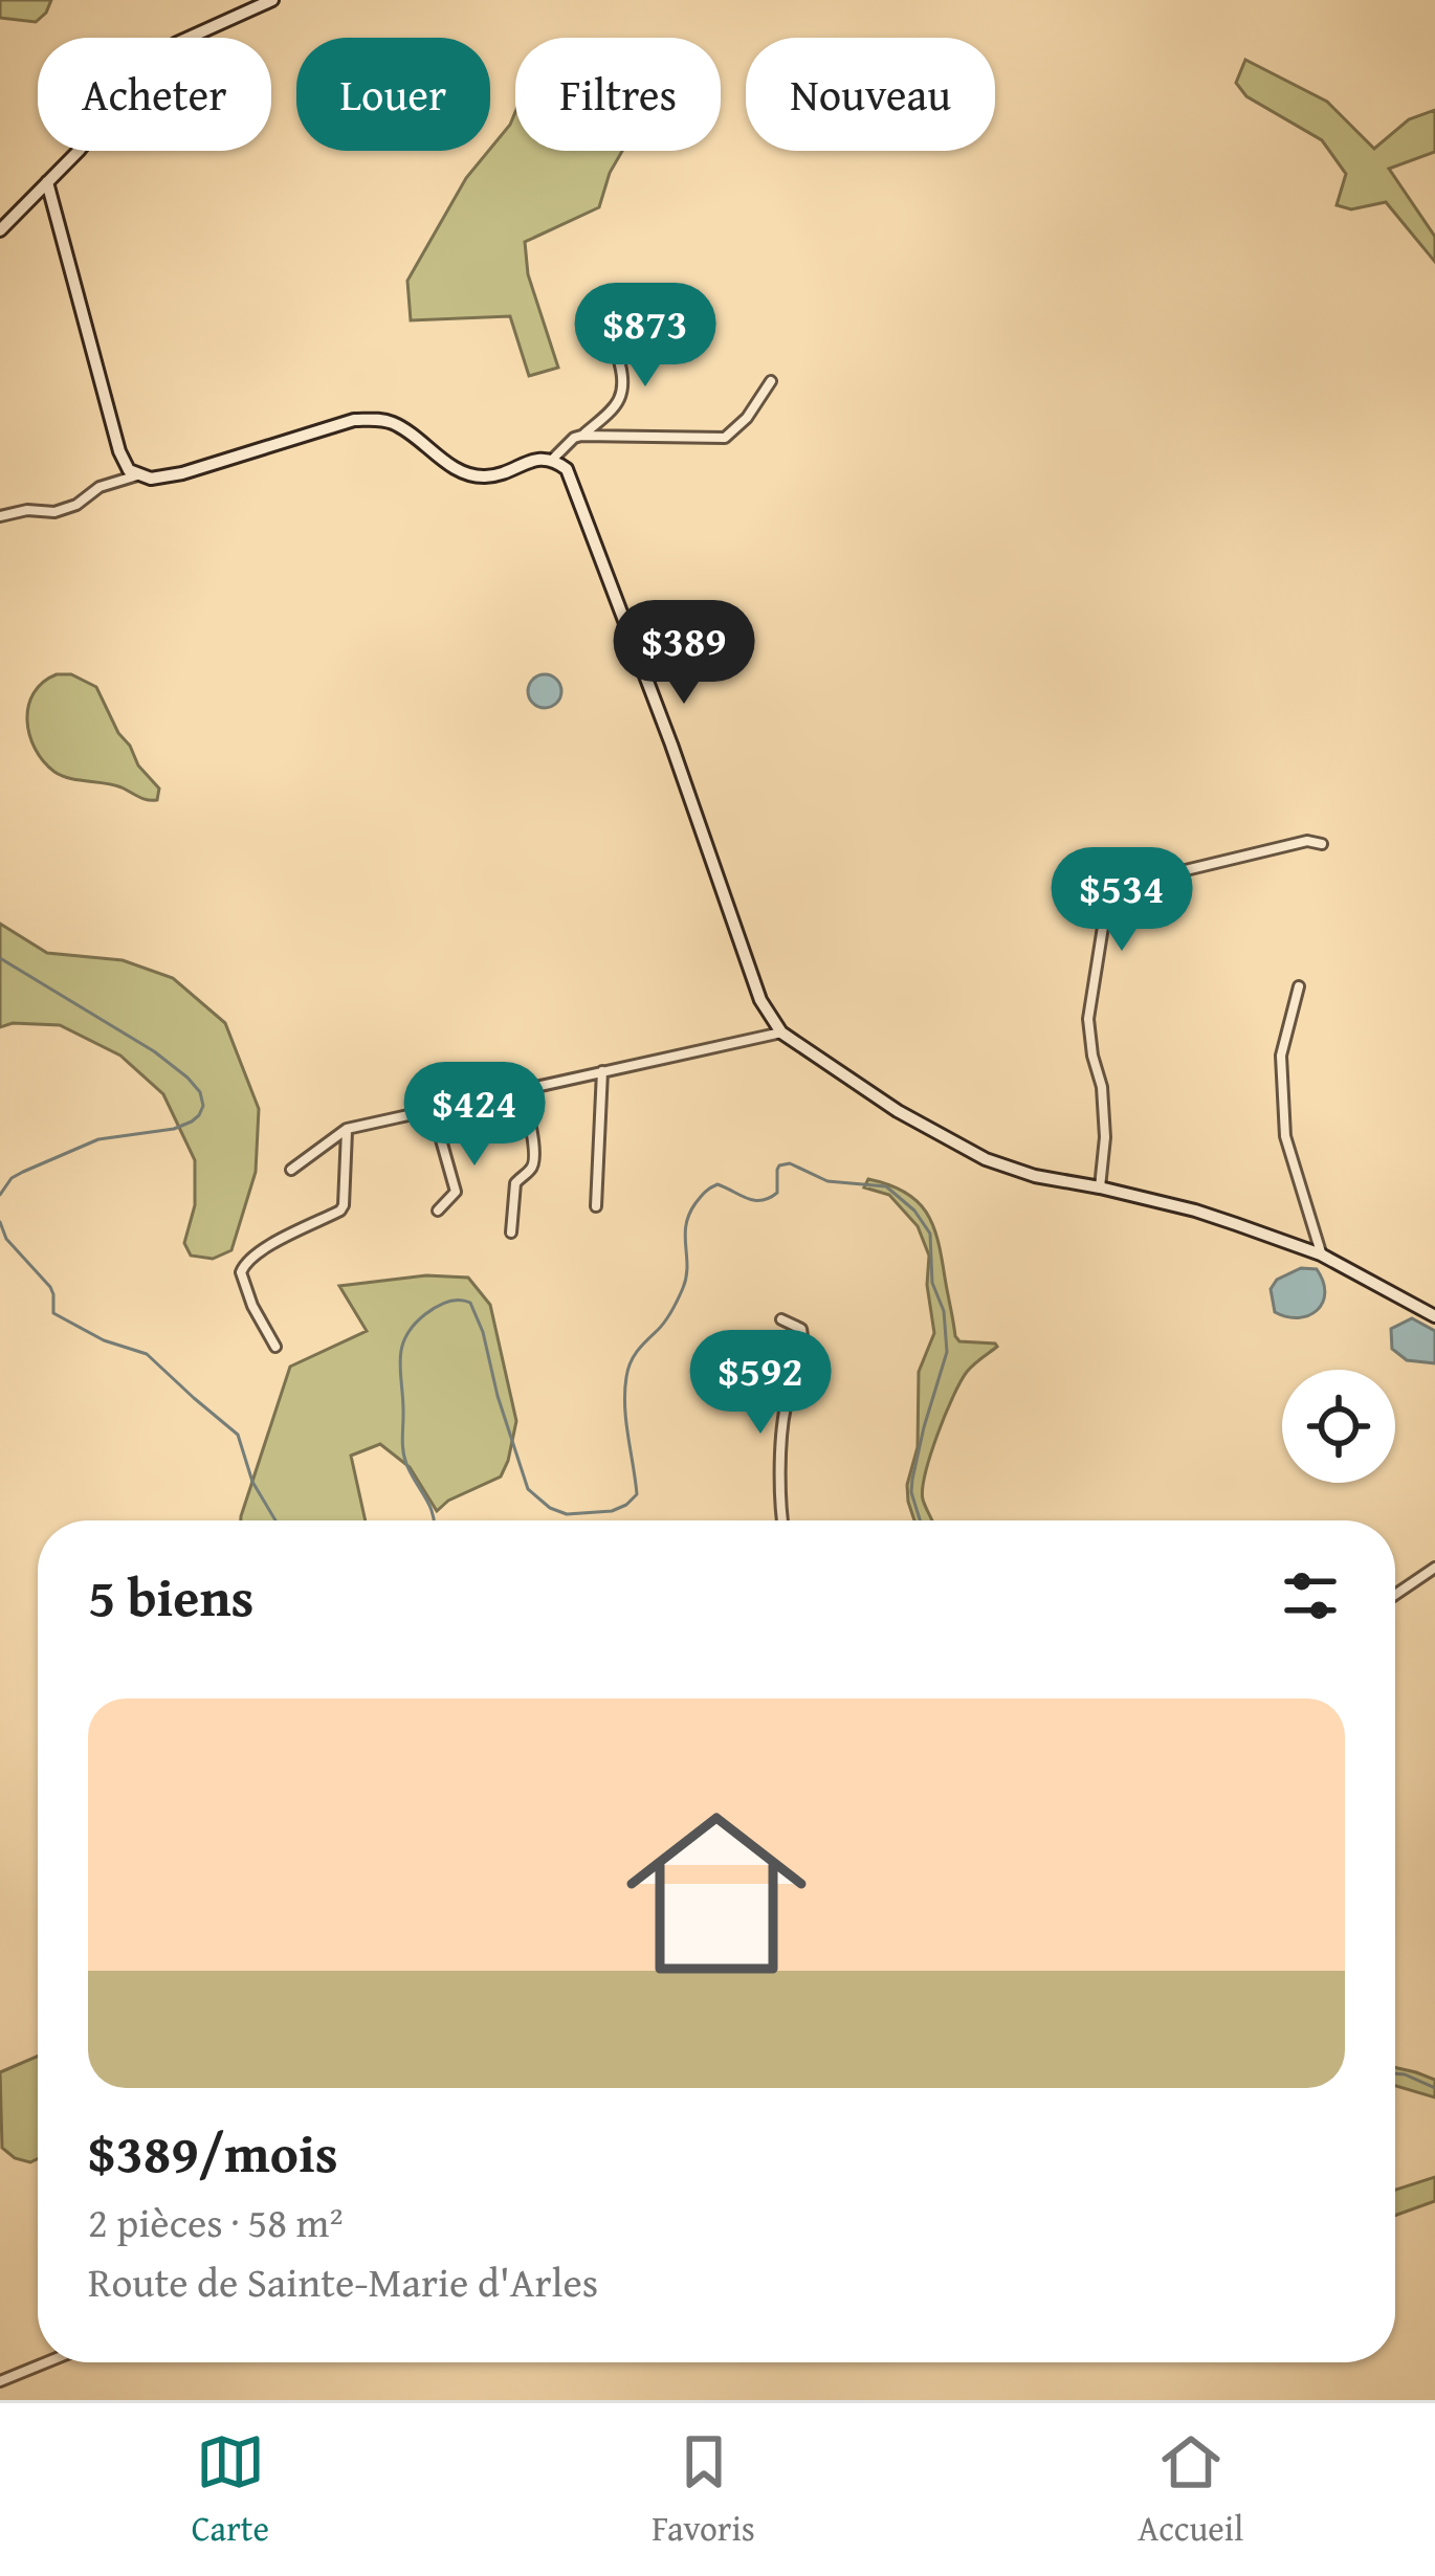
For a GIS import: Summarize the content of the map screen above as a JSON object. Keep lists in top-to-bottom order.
{
  "page": {
    "chip": [
      "Acheter",
      "Louer",
      "Filtres",
      "Nouveau"
    ],
    "price": [
      "$873",
      "$389",
      "$534",
      "$424",
      "$592"
    ],
    "heading": "5 biens",
    "list": [
      {
        "name": "$389/mois",
        "note": "2 pièces · 58 m² · Route de Sainte-Marie d'Arles"
      }
    ],
    "tabs": ["Carte", "Favoris", "Accueil"]
  }
}
